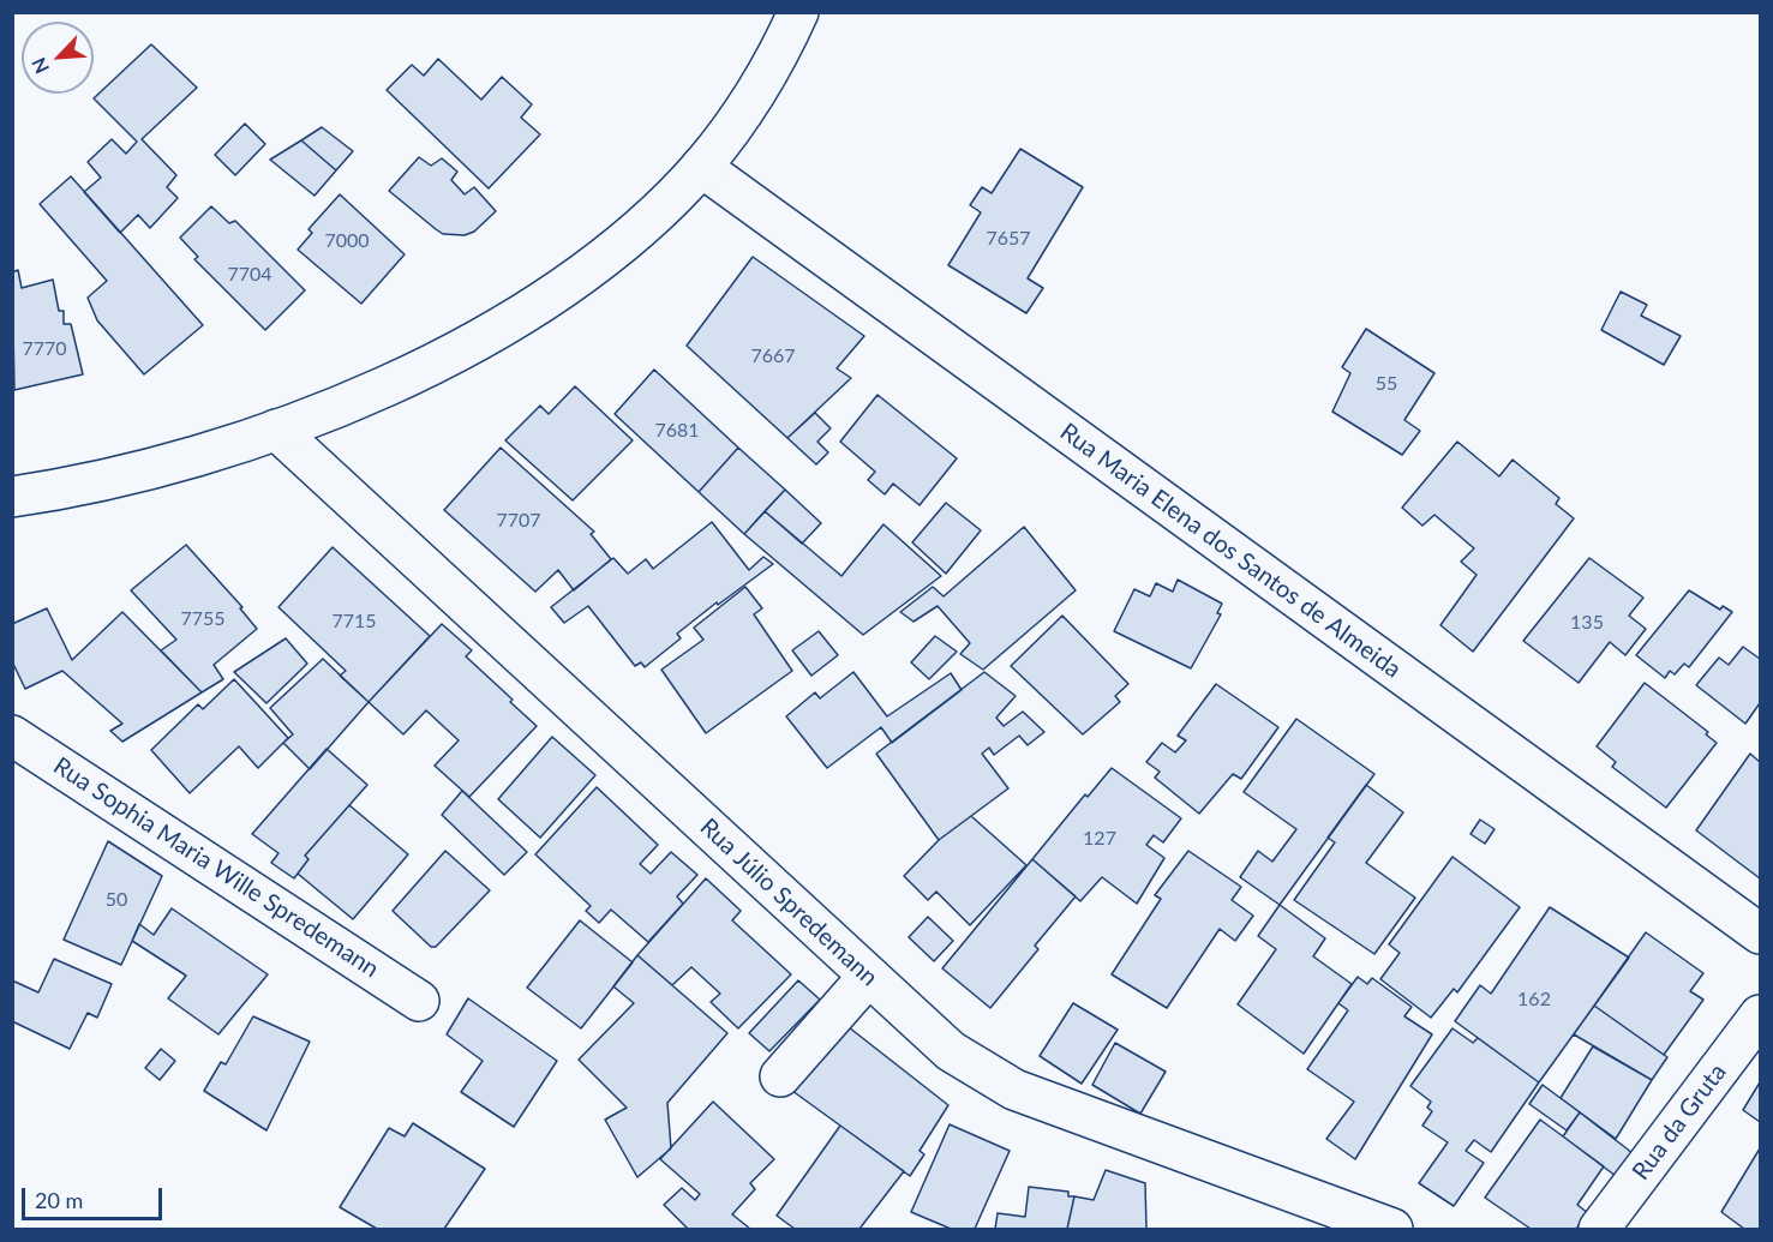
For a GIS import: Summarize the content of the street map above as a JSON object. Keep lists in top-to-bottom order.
{
  "streets": {
    "street": [
      "Rua Maria Elena dos Santos de Almeida",
      "Rua Sophia Maria Wille Spredemann",
      "Rua Júlio Spredemann",
      "Rua da Gruta"
    ]
  },
  "house_numbers": [
    "7657",
    "7000",
    "7704",
    "7770",
    "7667",
    "55",
    "7681",
    "7707",
    "7755",
    "7715",
    "135",
    "127",
    "50",
    "162"
  ],
  "scale_bar": "20 m",
  "north": "bottom left"
}
